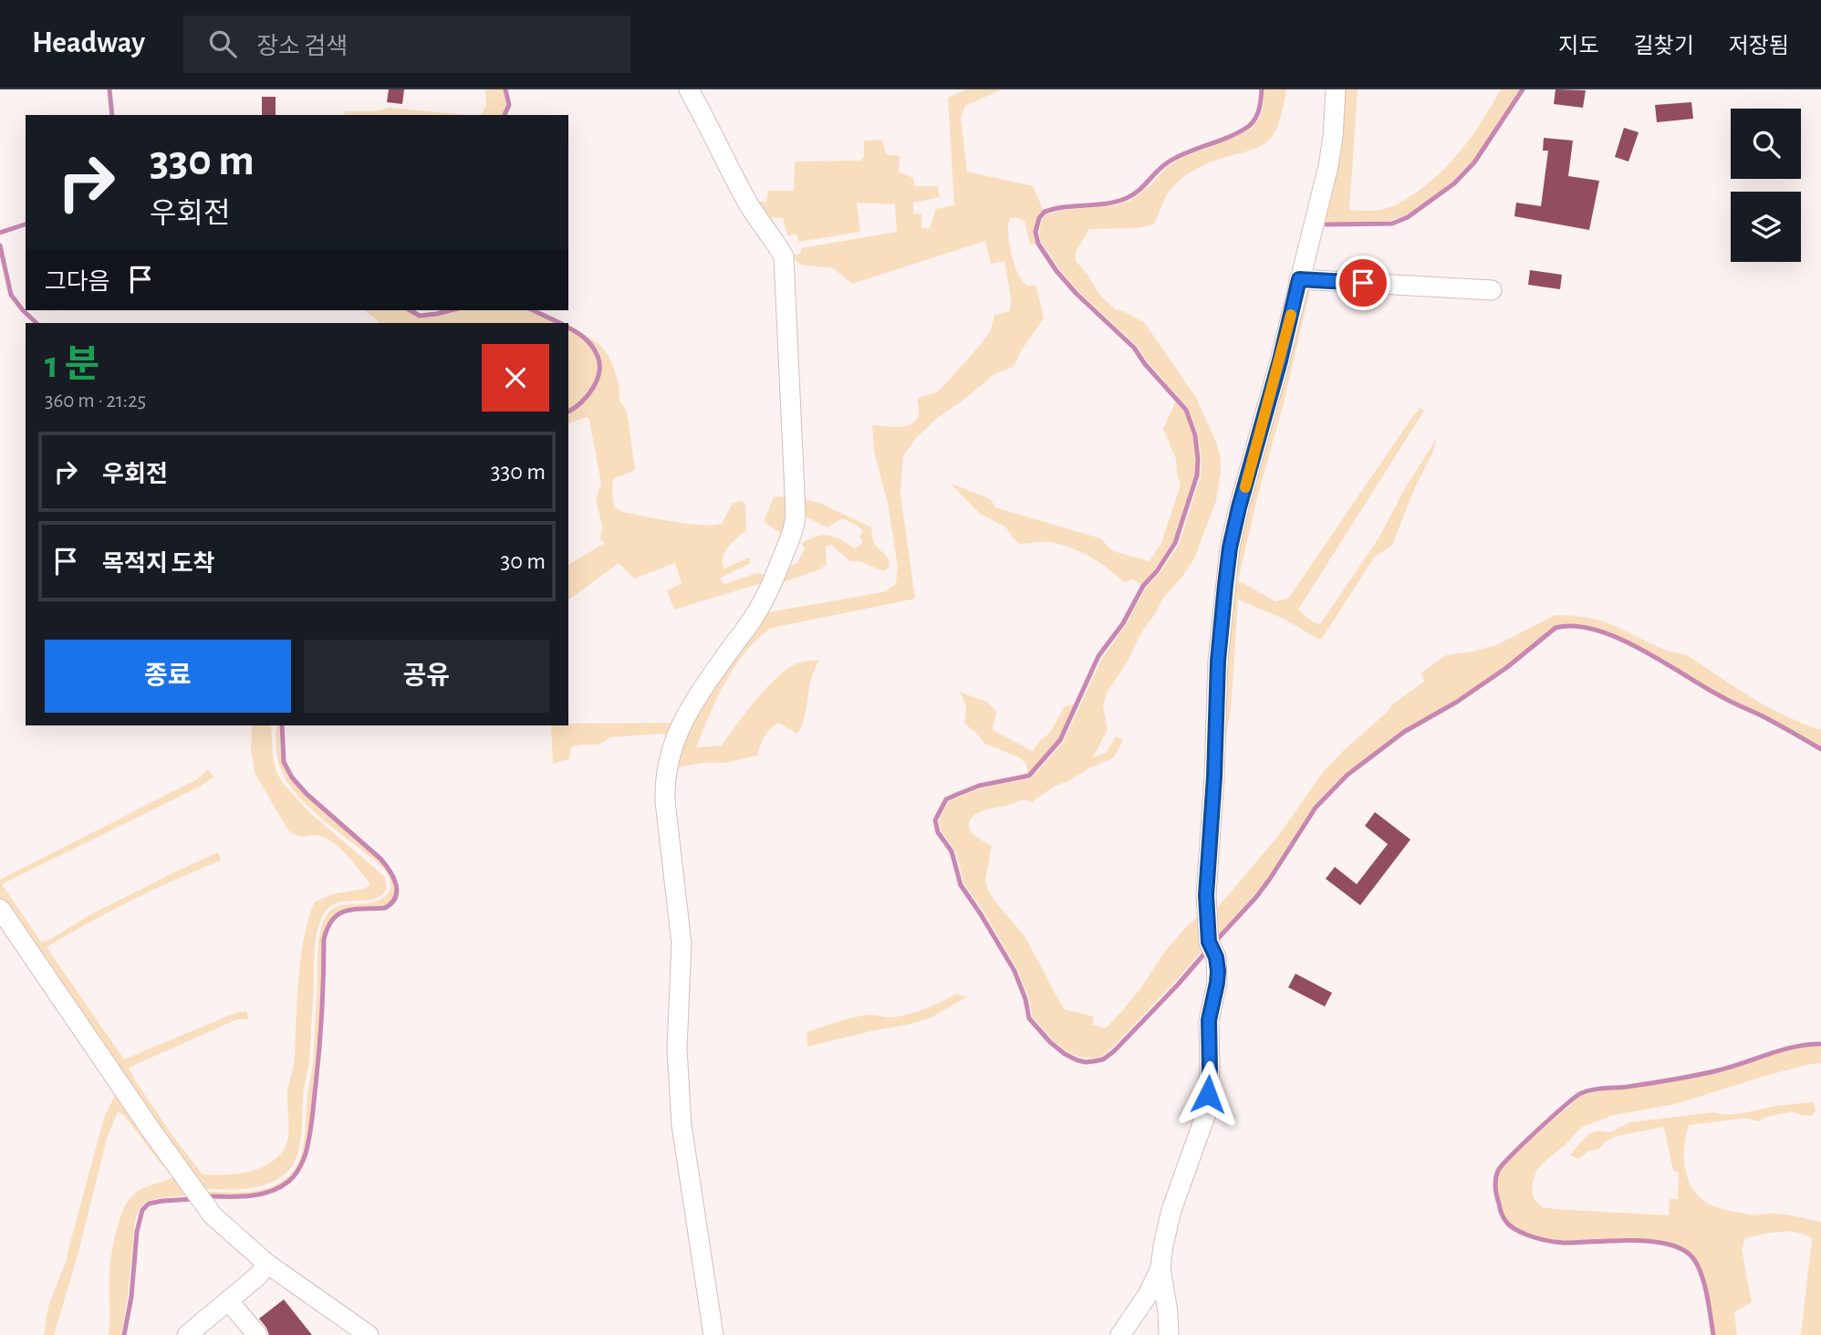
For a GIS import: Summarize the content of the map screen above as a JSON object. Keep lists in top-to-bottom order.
{
  "page": {
    "header": "Headway",
    "search": "장소 검색",
    "nav": ["지도", "길찾기", "저장됨"],
    "turn": ["330 m", "우회전"],
    "then": "그다음",
    "heading": ["1 분", "360 m · 21:25"],
    "list": [
      {
        "name": "우회전",
        "value": "330 m"
      },
      {
        "name": "목적지 도착",
        "value": "30 m"
      }
    ],
    "buttons": ["종료", "공유"]
  }
}
